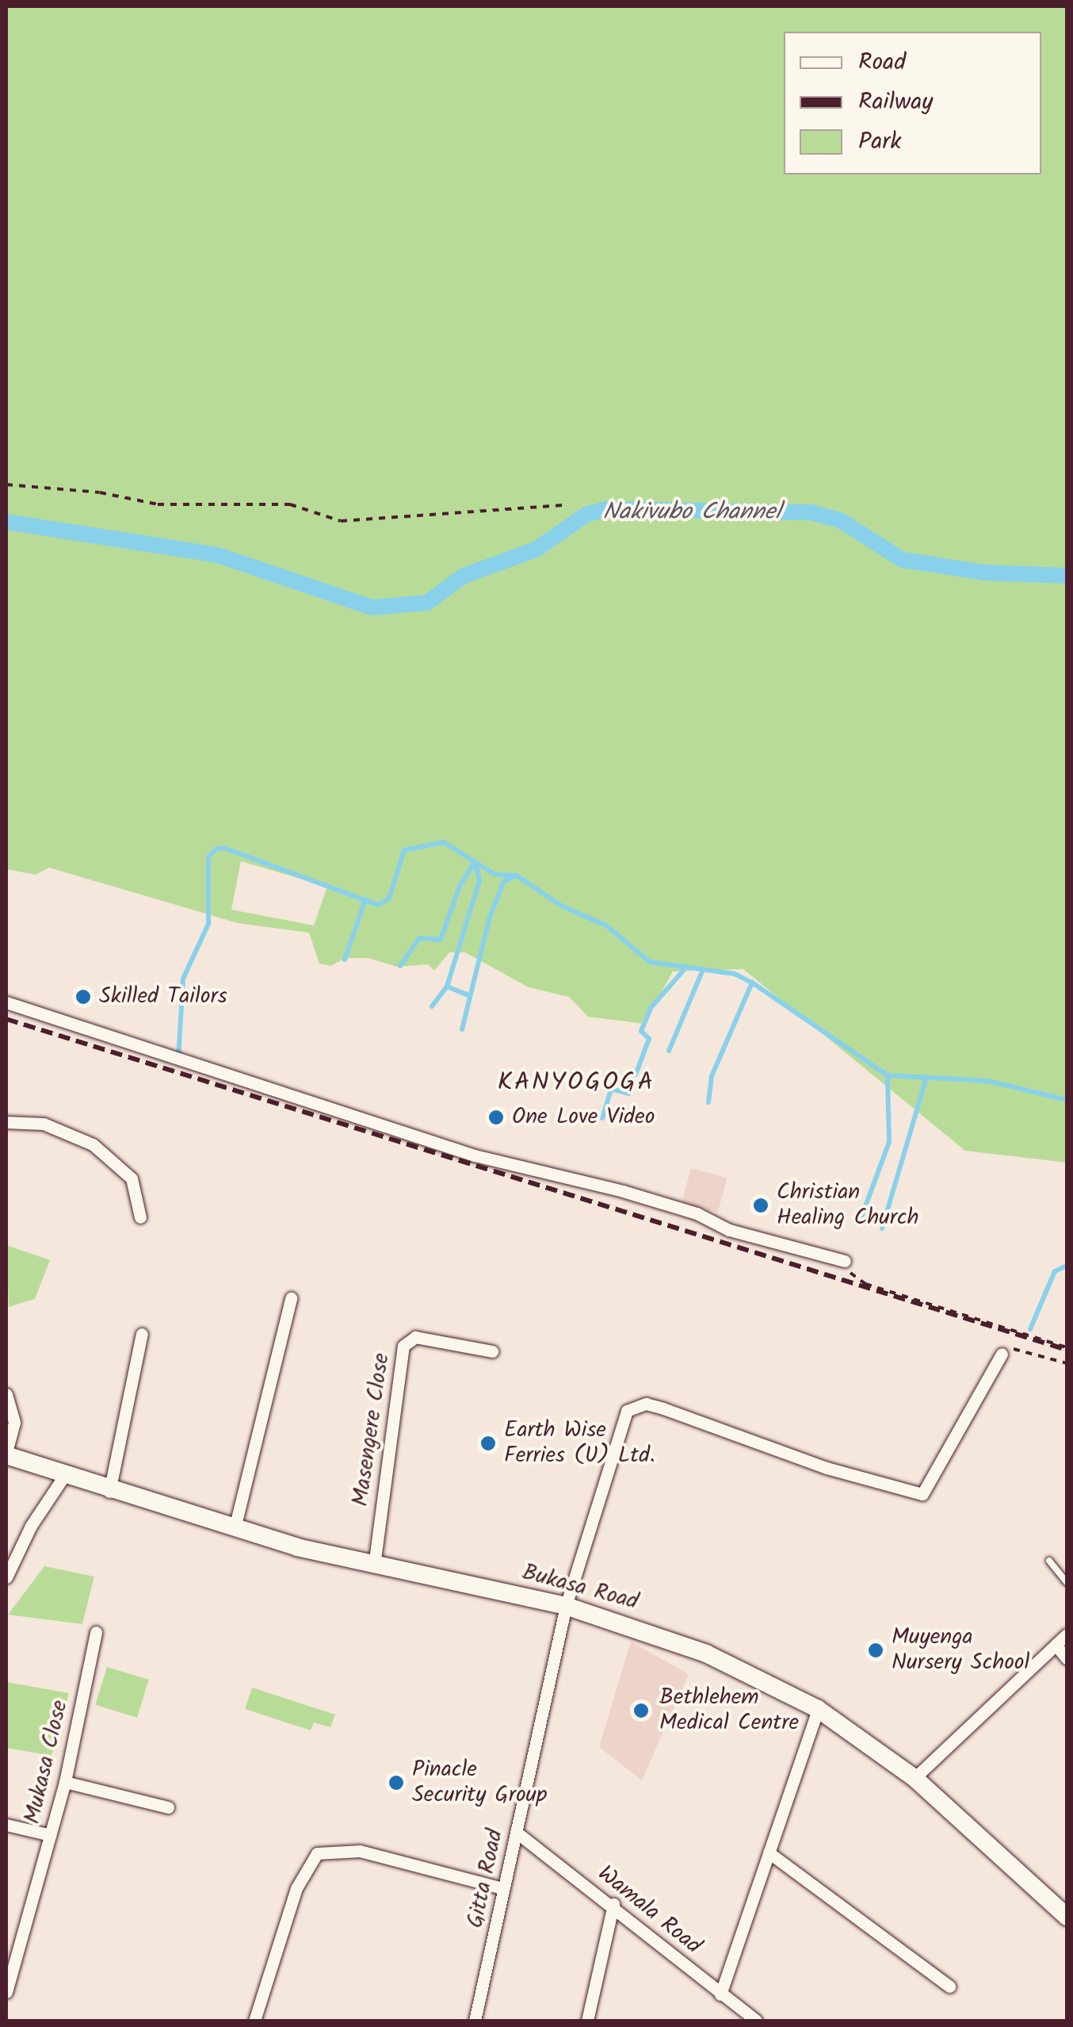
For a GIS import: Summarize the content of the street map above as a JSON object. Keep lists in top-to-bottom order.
{
  "streets": {
    "street": [
      "Masengere Close",
      "Bukasa Road",
      "Mukasa Close",
      "Gitta Road",
      "Wamala Road"
    ]
  },
  "crossings": [
    ["Masengere Close", "Bukasa Road"],
    ["Bukasa Road", "Gitta Road"],
    ["Gitta Road", "Wamala Road"]
  ],
  "districts": ["KANYOGOGA"],
  "water": ["Nakivubo Channel"],
  "places": [
    "Skilled Tailors",
    "One Love Video",
    "Christian Healing Church",
    "Earth Wise Ferries (U) Ltd.",
    "Muyenga Nursery School",
    "Bethlehem Medical Centre",
    "Pinacle Security Group"
  ],
  "legend": ["Road", "Railway", "Park"]
}
